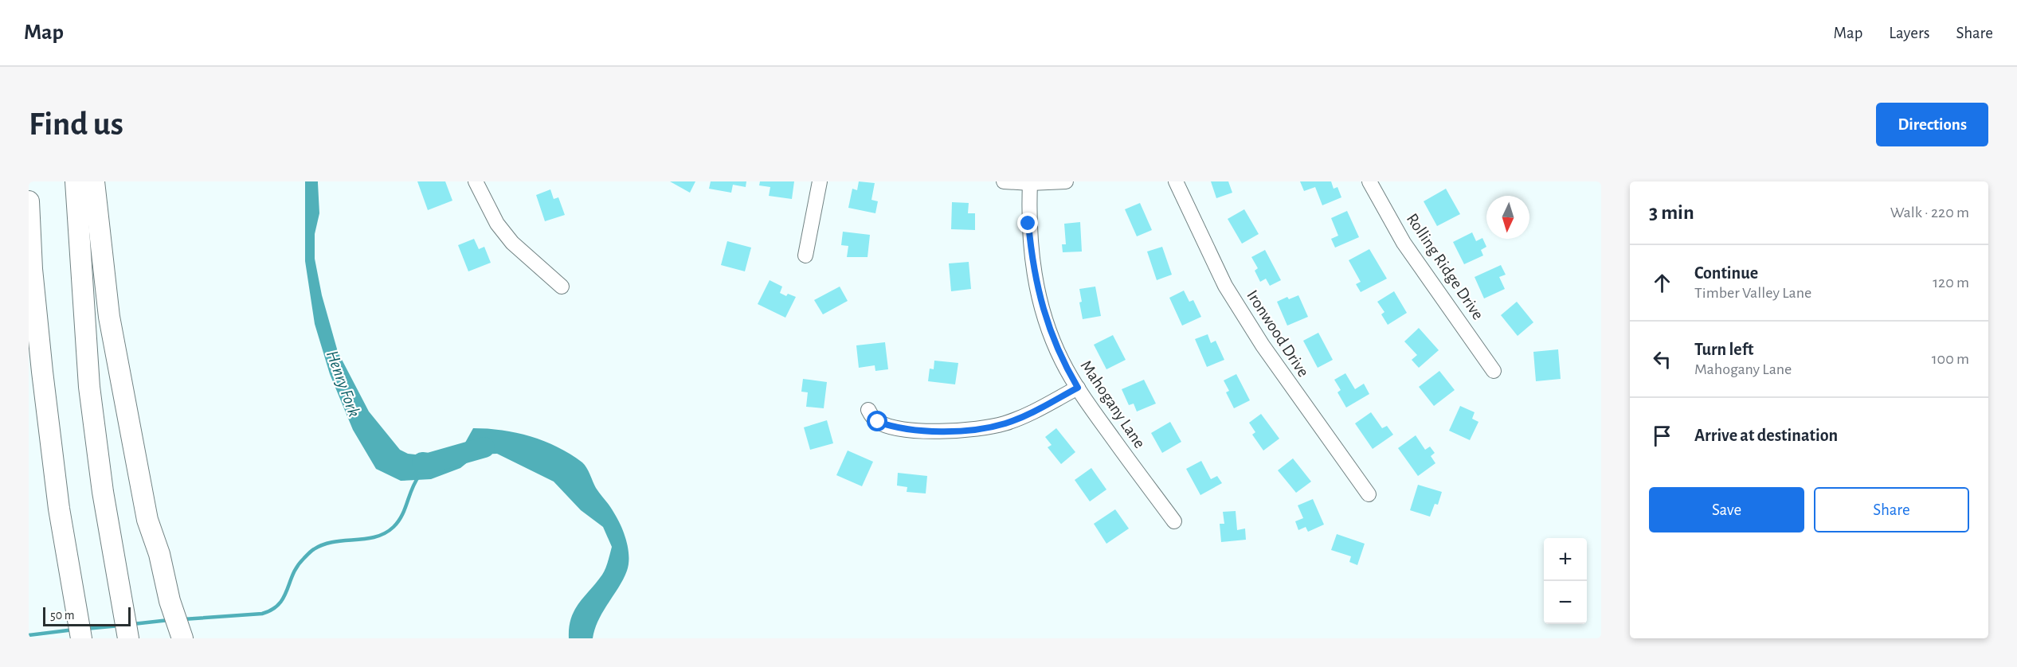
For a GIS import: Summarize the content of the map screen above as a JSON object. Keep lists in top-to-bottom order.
{
  "streets": {
    "street": ["Rolling Ridge Drive", "Ironwood Drive", "Mahogany Lane"]
  },
  "water": ["Henry Fork"],
  "scale_bar": "50 m",
  "north": "bottom",
  "page": {
    "header": "Map",
    "nav": ["Map", "Layers", "Share"],
    "buttons": [
      "Directions",
      ["Save", "Share"]
    ],
    "title": "Find us",
    "heading": ["3 min", "Walk · 220 m"],
    "list": [
      ["Continue", "Timber Valley Lane", "120 m"],
      ["Turn left", "Mahogany Lane", "100 m"],
      "Arrive at destination"
    ],
    "map_buttons": ["+", "−"],
    "scale": "50 m"
  }
}
